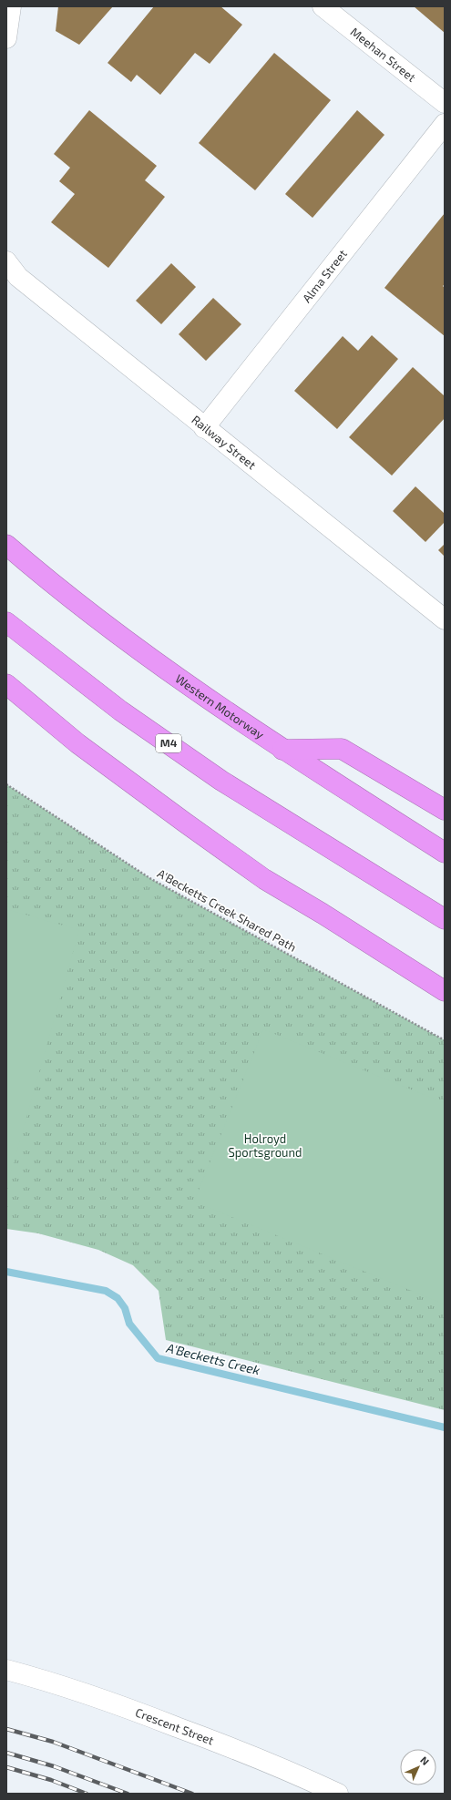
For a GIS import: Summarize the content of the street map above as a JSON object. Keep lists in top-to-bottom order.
{
  "streets": {
    "highway": ["Western Motorway", "M4"],
    "street": [
      "Meehan Street",
      "Alma Street",
      "Railway Street",
      "Crescent Street"
    ],
    "path": ["A'Becketts Creek Shared Path"]
  },
  "crossings": [
    ["Alma Street", "Railway Street"]
  ],
  "water": ["A'Becketts Creek"],
  "parks": ["Holroyd Sportsground"],
  "north": "top right"
}
